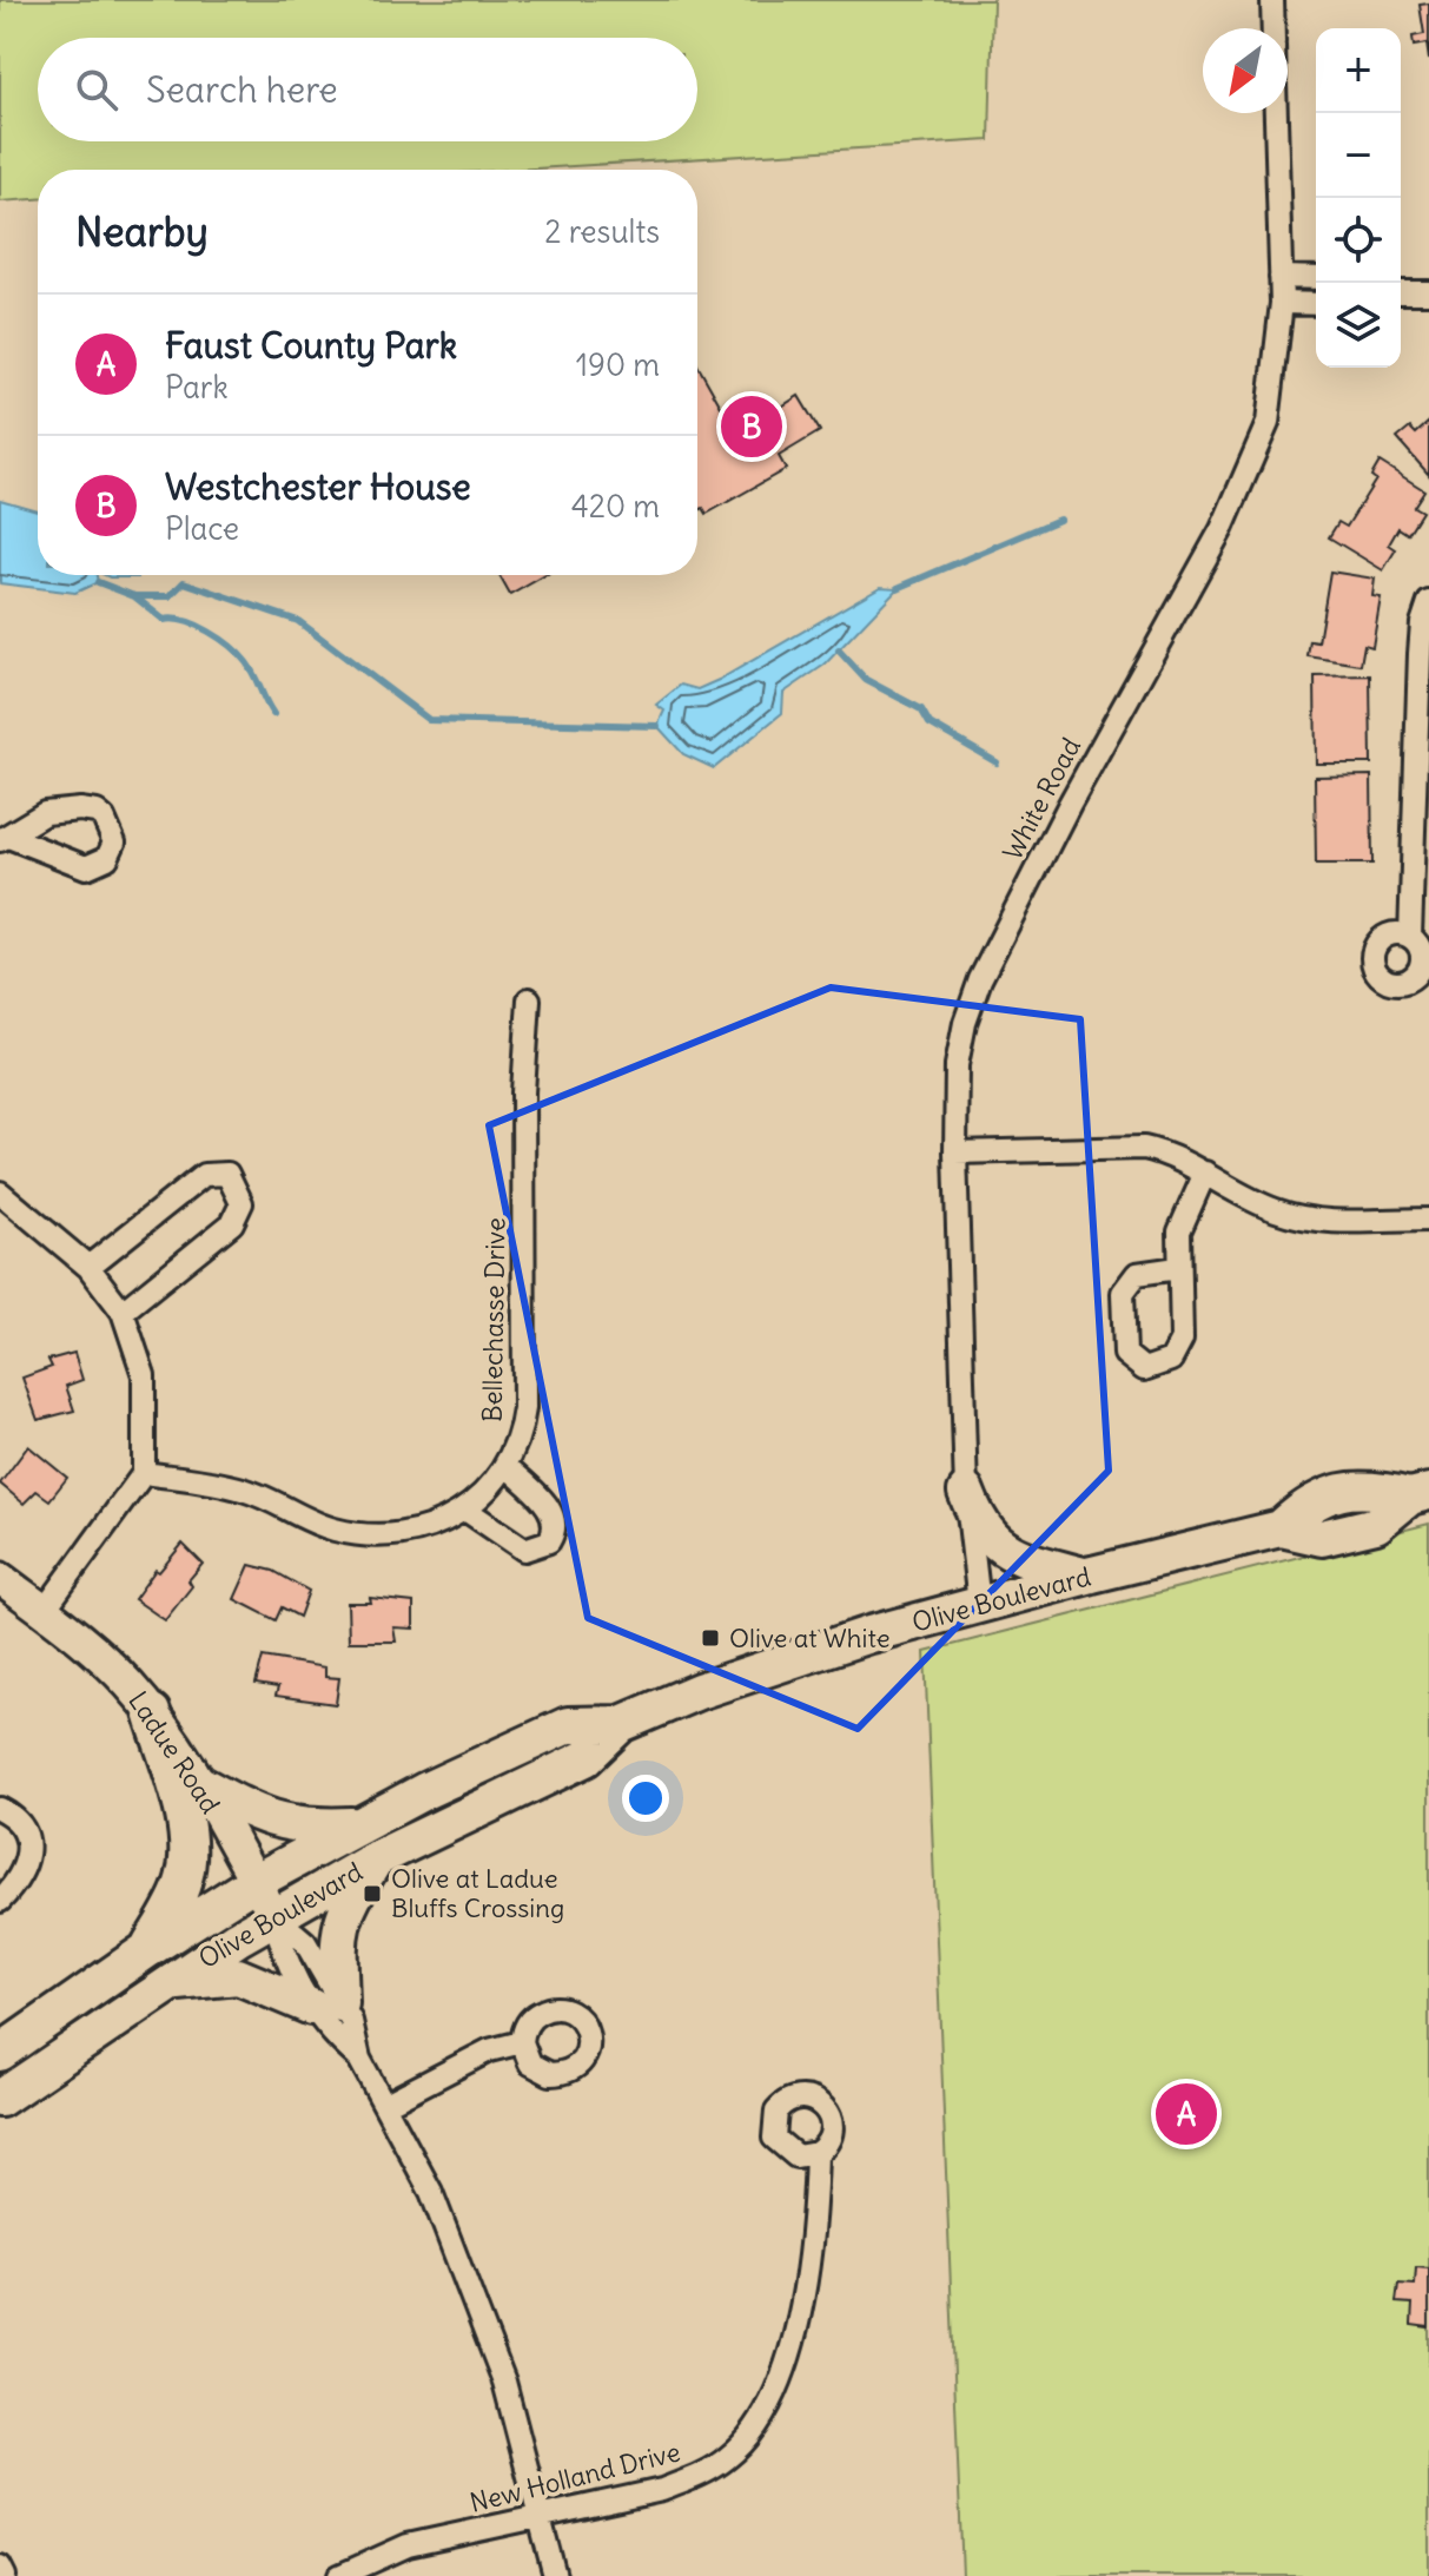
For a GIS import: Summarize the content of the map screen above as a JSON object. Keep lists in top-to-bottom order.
{
  "streets": {
    "main road": ["Olive Boulevard", "Ladue Road"],
    "street": ["White Road", "Bellechasse Drive", "New Holland Drive"]
  },
  "crossings": [
    ["White Road", "Olive Boulevard"],
    ["Olive Boulevard", "Ladue Road"]
  ],
  "places": {
    "transit": ["Olive at White", "Olive at Ladue Bluffs Crossing"]
  },
  "north": "bottom left",
  "page": {
    "map_buttons": ["+", "−"],
    "search": "Search here",
    "heading": ["Nearby", "2 results"],
    "list": [
      {
        "mark": "A",
        "name": "Faust County Park",
        "note": "Park",
        "value": "190 m"
      },
      {
        "mark": "B",
        "name": "Westchester House",
        "note": "Place",
        "value": "420 m"
      }
    ],
    "pins": ["B", "A"]
  }
}
